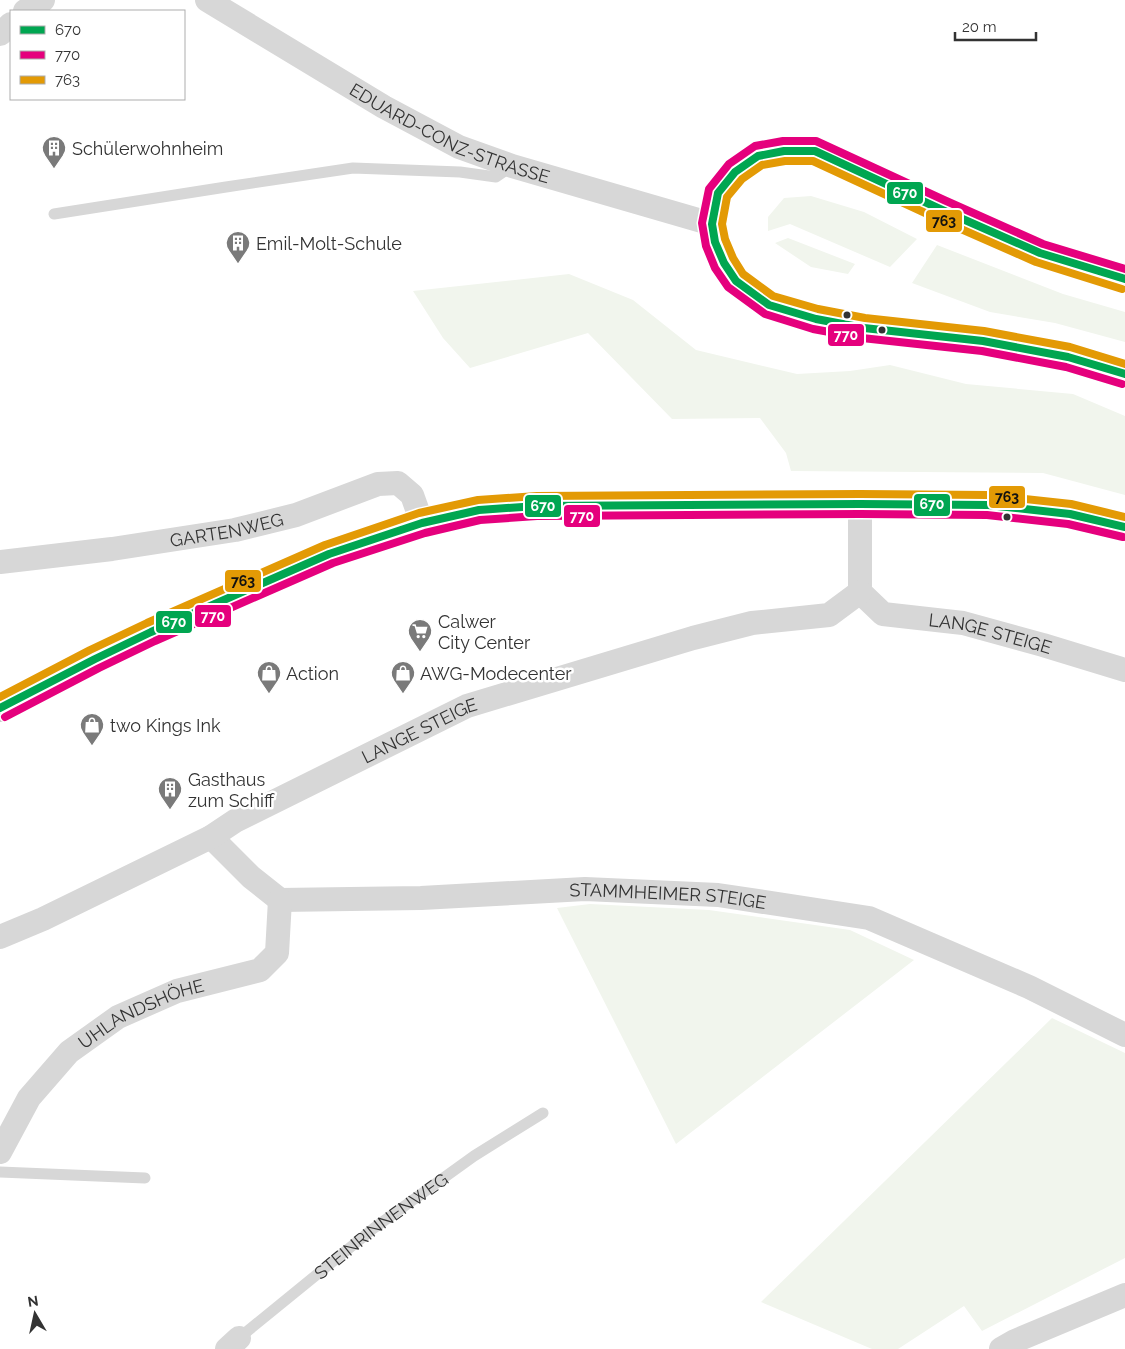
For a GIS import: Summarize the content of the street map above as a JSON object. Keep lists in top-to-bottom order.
{
  "streets": {
    "street": [
      "EDUARD-CONZ-STRASSE",
      "GARTENWEG",
      "LANGE STEIGE",
      "STAMMHEIMER STEIGE",
      "UHLANDSHÖHE"
    ],
    "lane": ["STEINRINNENWEG"]
  },
  "crossings": [
    ["STAMMHEIMER STEIGE", "UHLANDSHÖHE"]
  ],
  "places": {
    "building": ["Schülerwohnheim", "Emil-Molt-Schule", "Gasthaus zum Schiff"],
    "supermarket": ["Calwer City Center"],
    "shop": ["Action", "AWG-Modecenter", "two Kings Ink"]
  },
  "lines": ["transit line 770", "transit line 670", "transit line 763"],
  "legend": ["670", "770", "763"],
  "scale_bar": "20 m",
  "north": "top"
}
